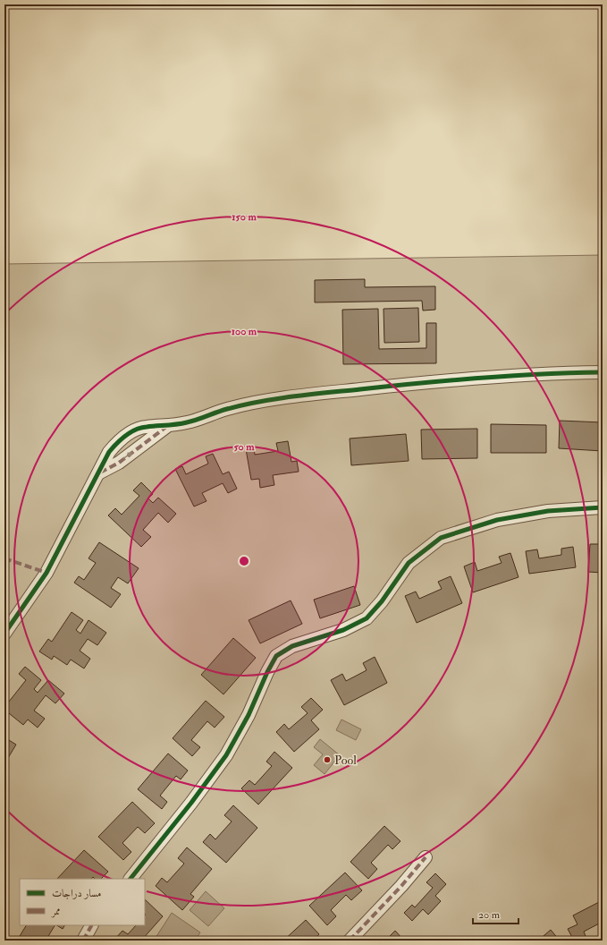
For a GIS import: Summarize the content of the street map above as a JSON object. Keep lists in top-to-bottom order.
{
  "places": ["Pool"],
  "legend": ["مسار دراجات", "ممر"],
  "scale_bar": "20 m",
  "rings": ["150 m", "100 m", "50 m"]
}
